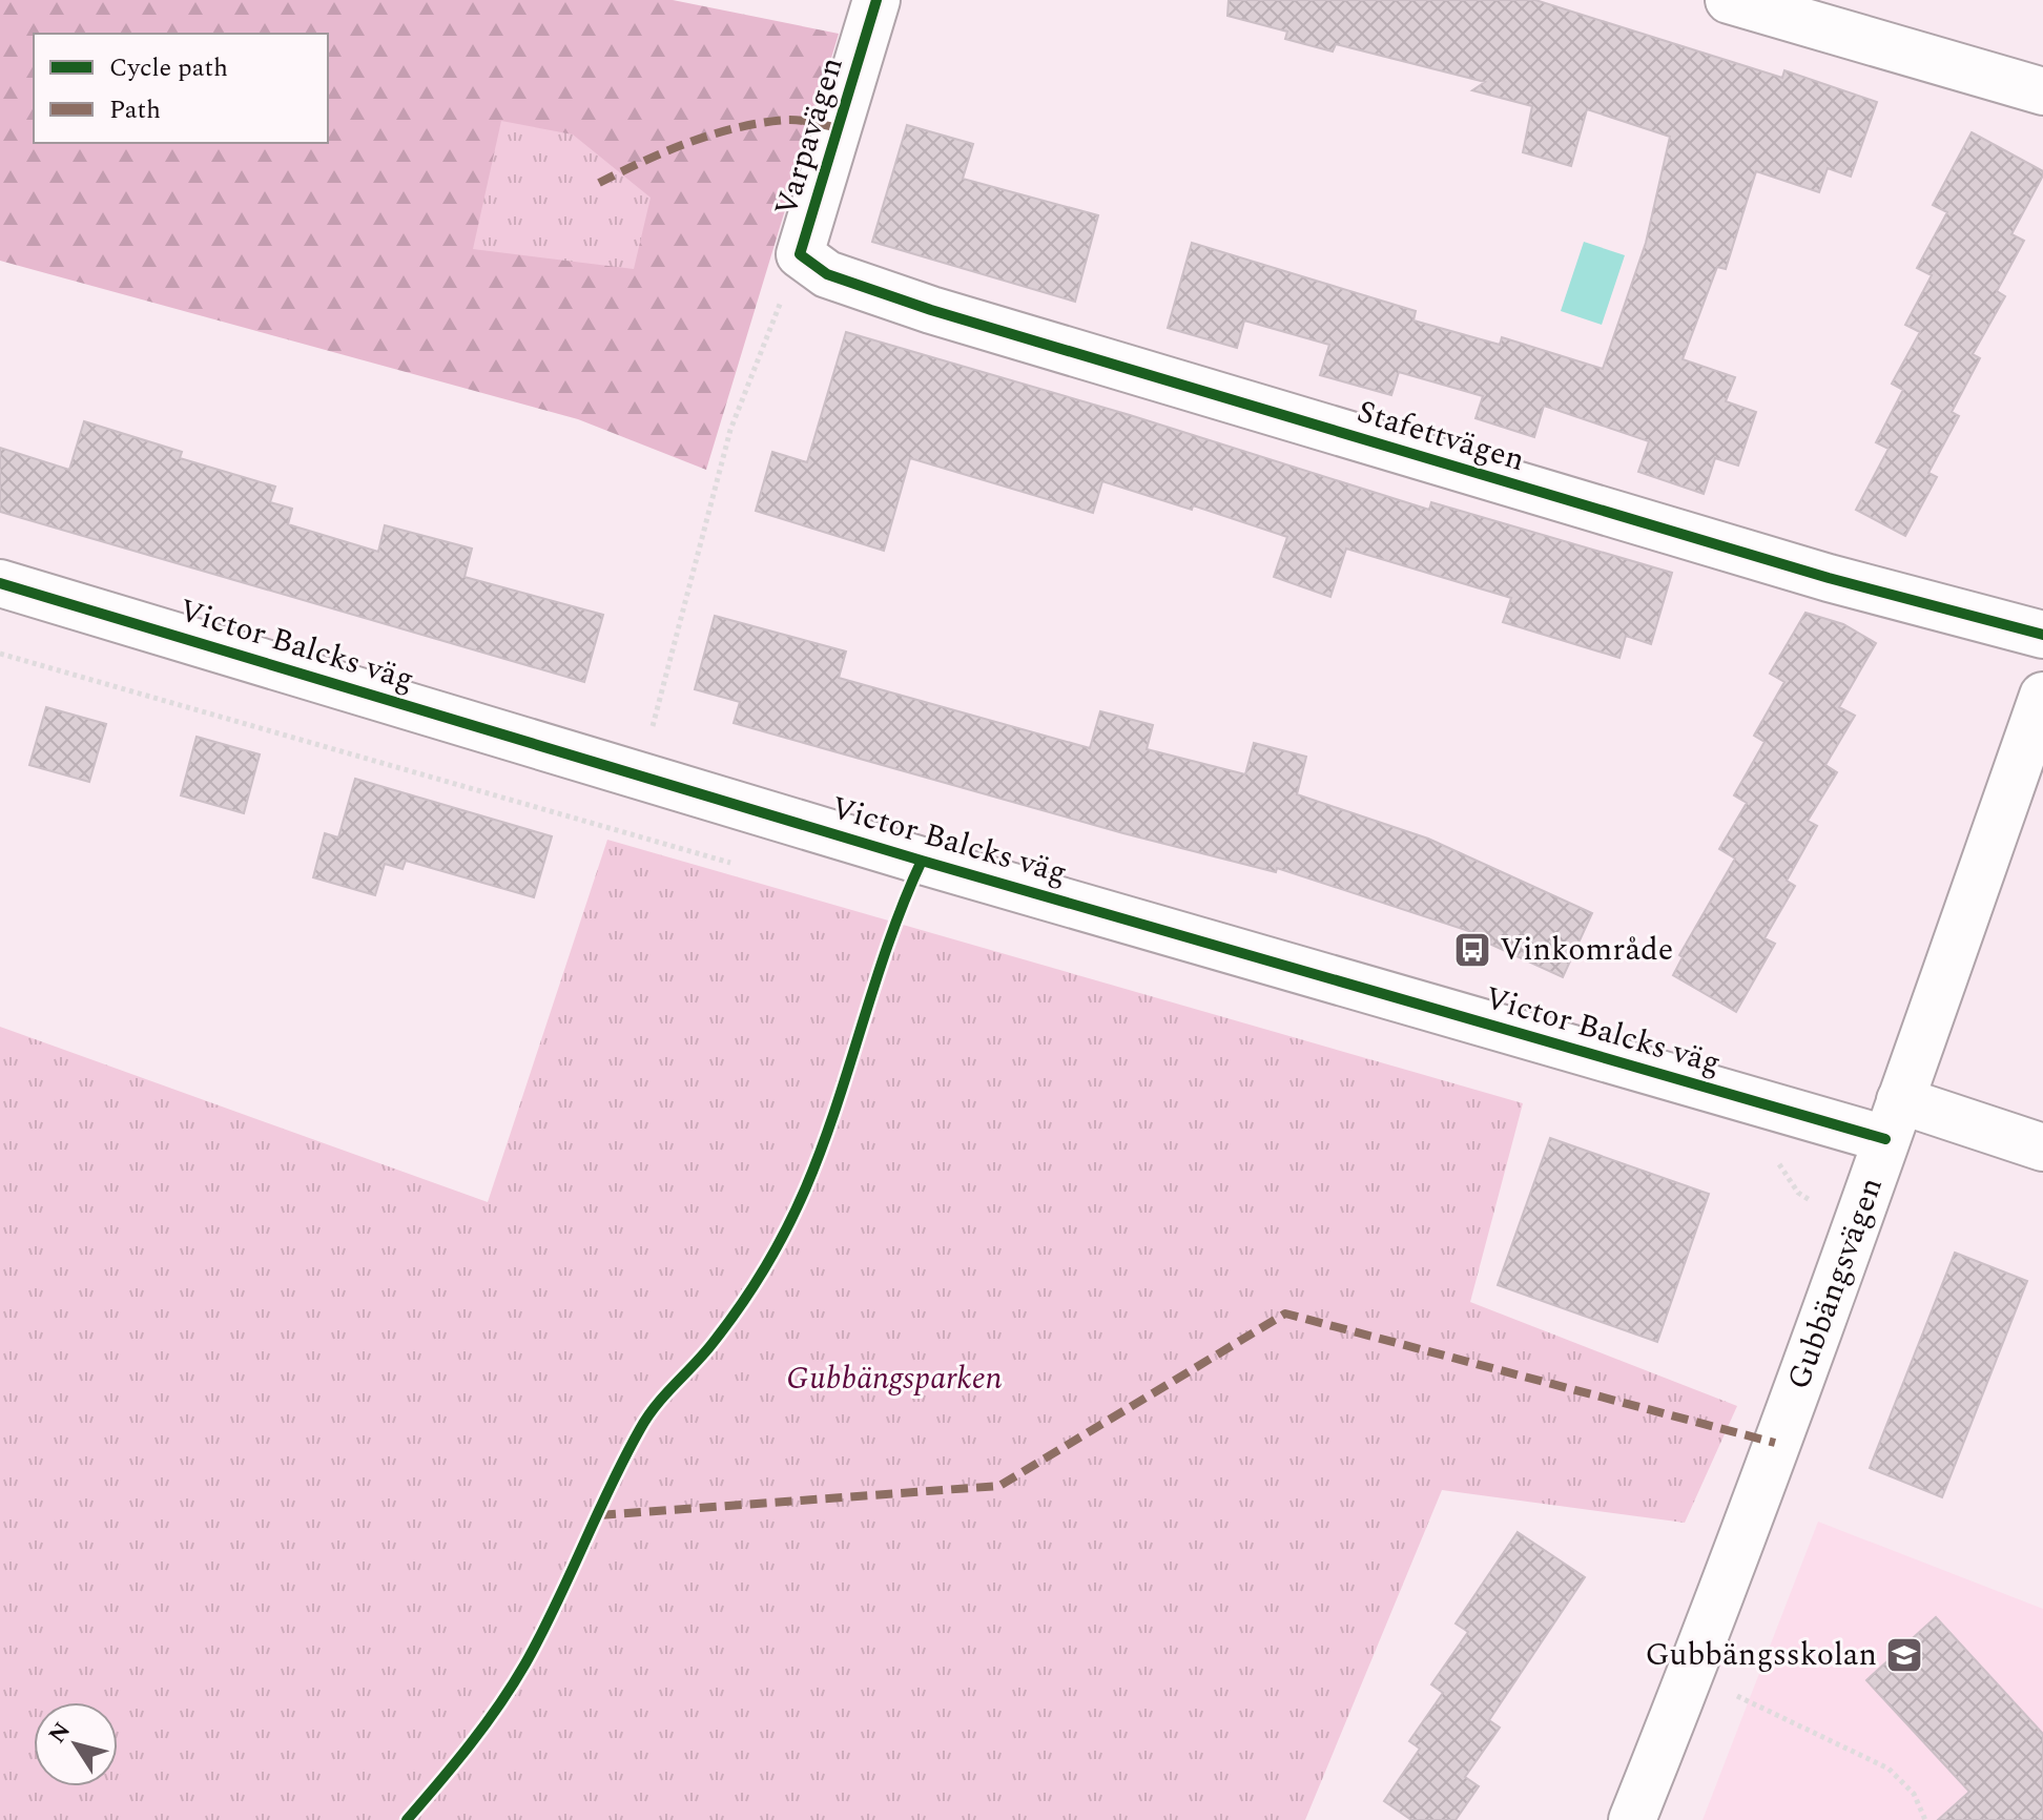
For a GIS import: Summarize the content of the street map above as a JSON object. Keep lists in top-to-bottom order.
{
  "streets": {
    "street": [
      "Varpavägen",
      "Stafettvägen",
      "Victor Balcks väg",
      "Gubbängsvägen"
    ]
  },
  "crossings": [
    ["Varpavägen", "Stafettvägen"],
    ["Victor Balcks väg", "Gubbängsvägen"]
  ],
  "parks": ["Gubbängsparken"],
  "places": {
    "bus stop": ["Vinkområde"],
    "school or university": ["Gubbängsskolan"]
  },
  "legend": ["Cycle path", "Path"],
  "north": "top left"
}
